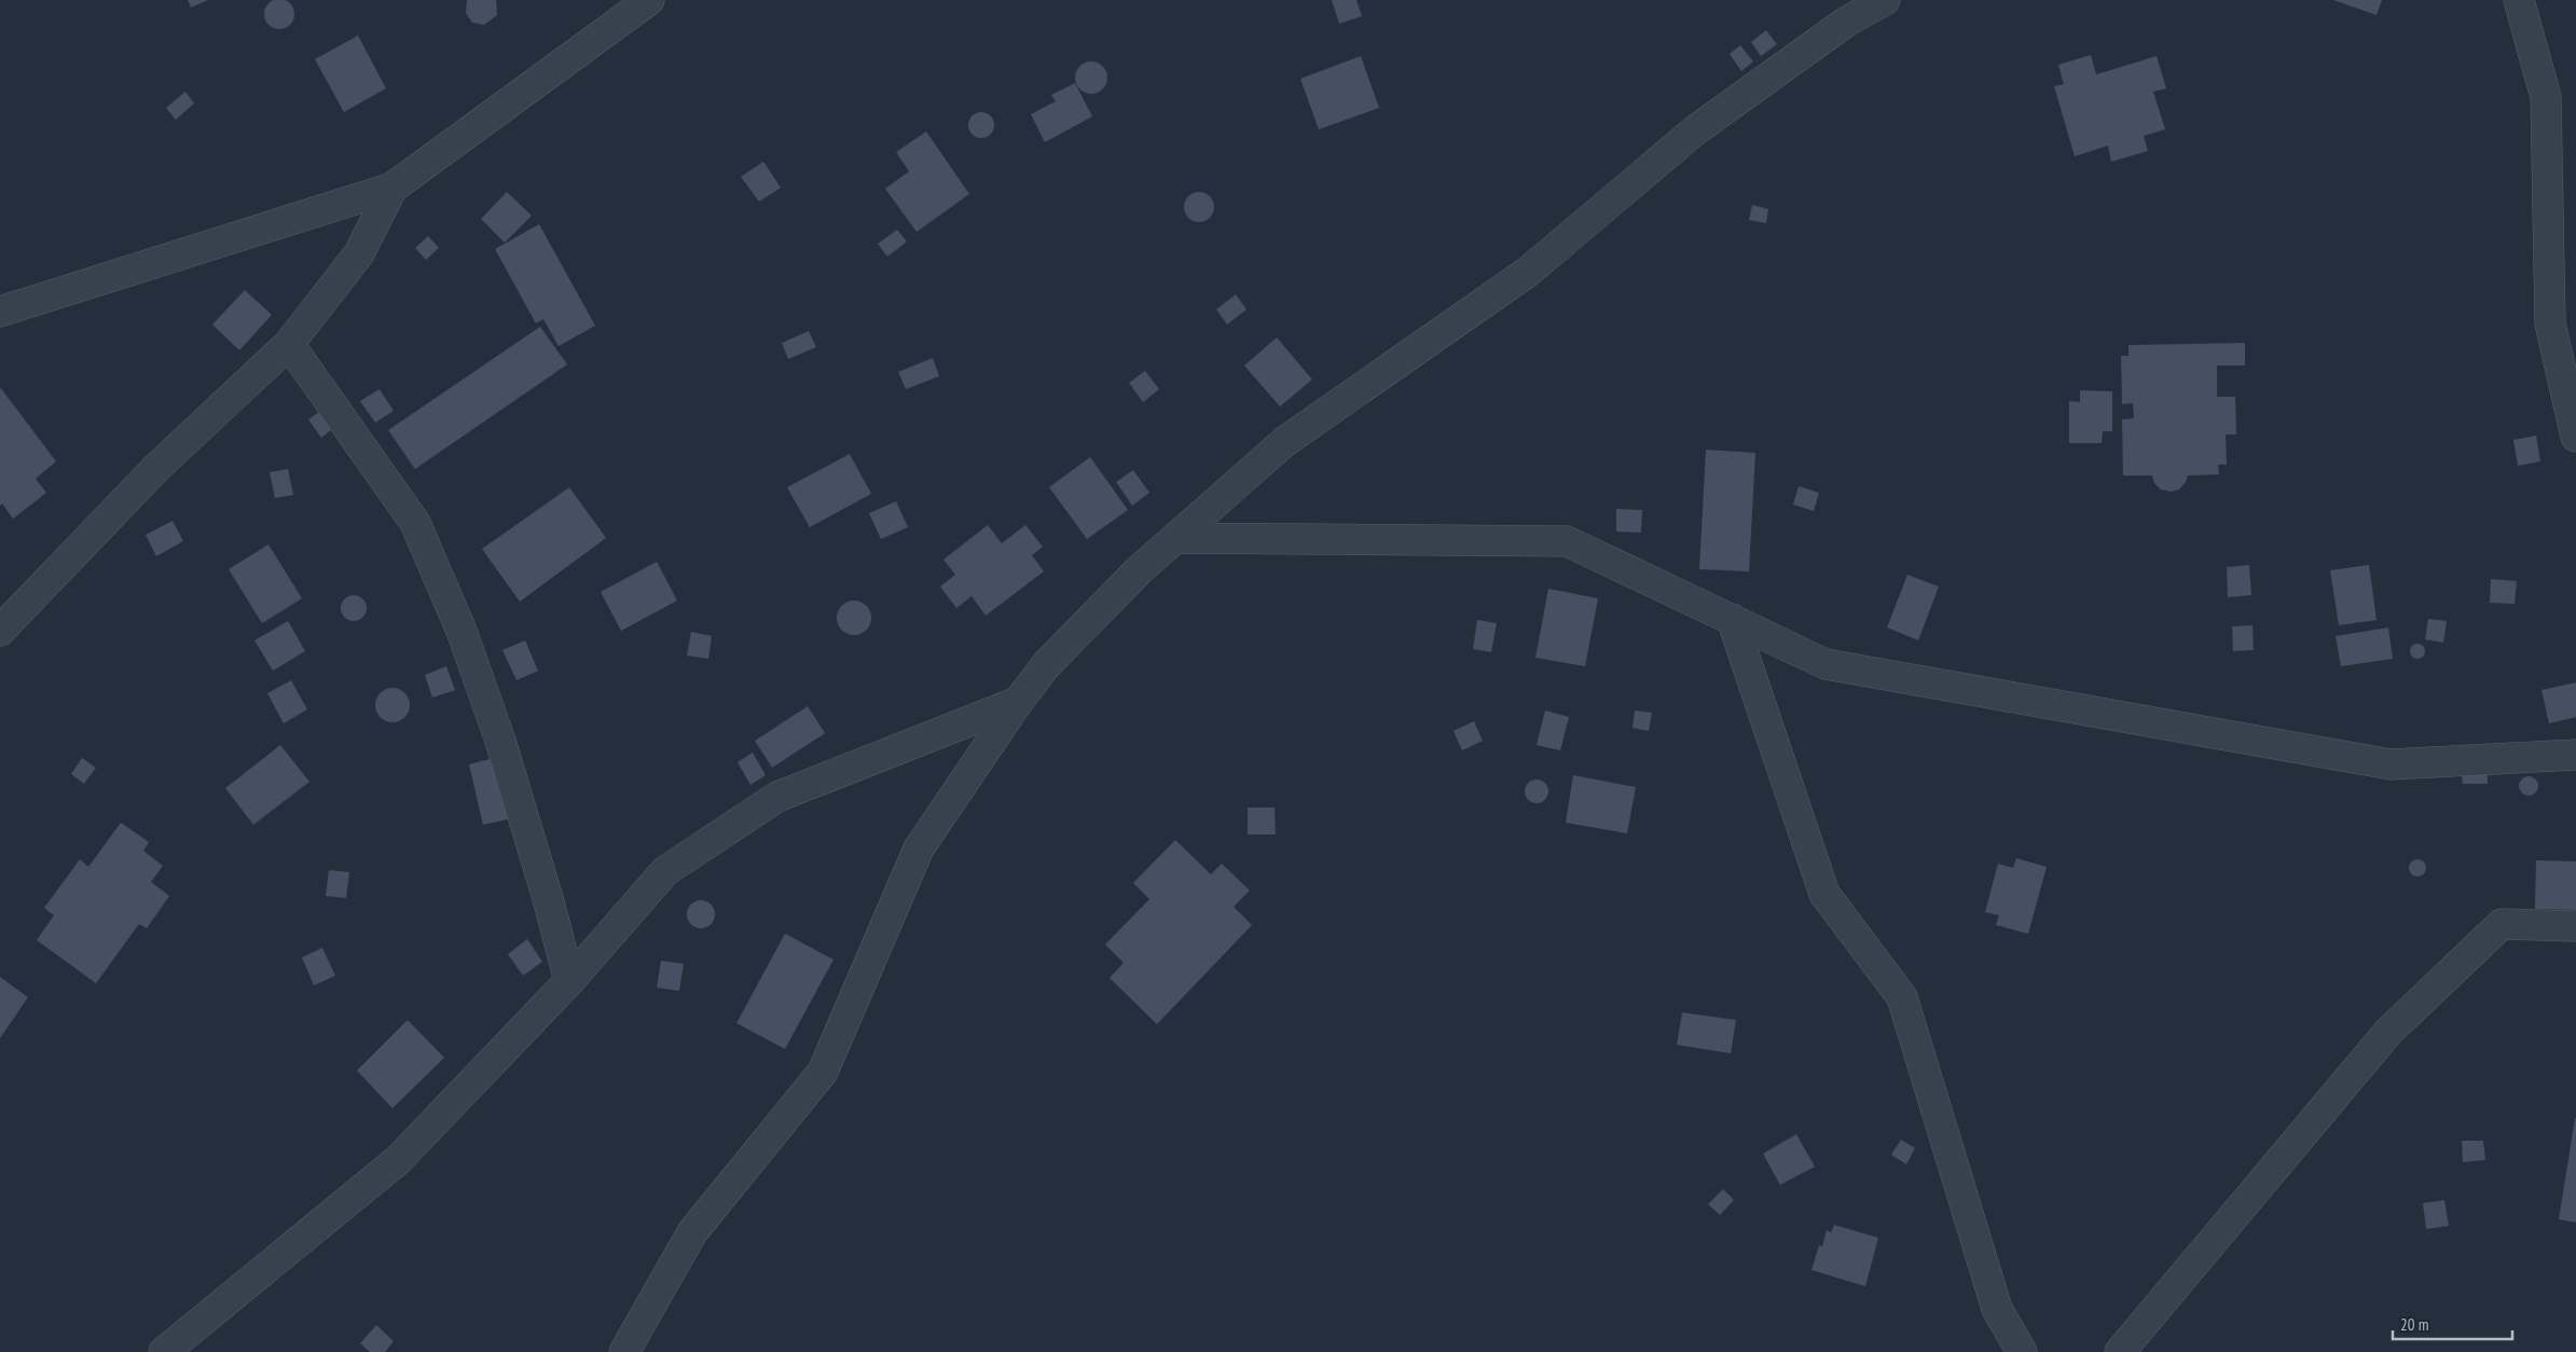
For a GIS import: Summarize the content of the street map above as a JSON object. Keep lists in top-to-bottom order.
{
  "scale_bar": "20 m"
}
